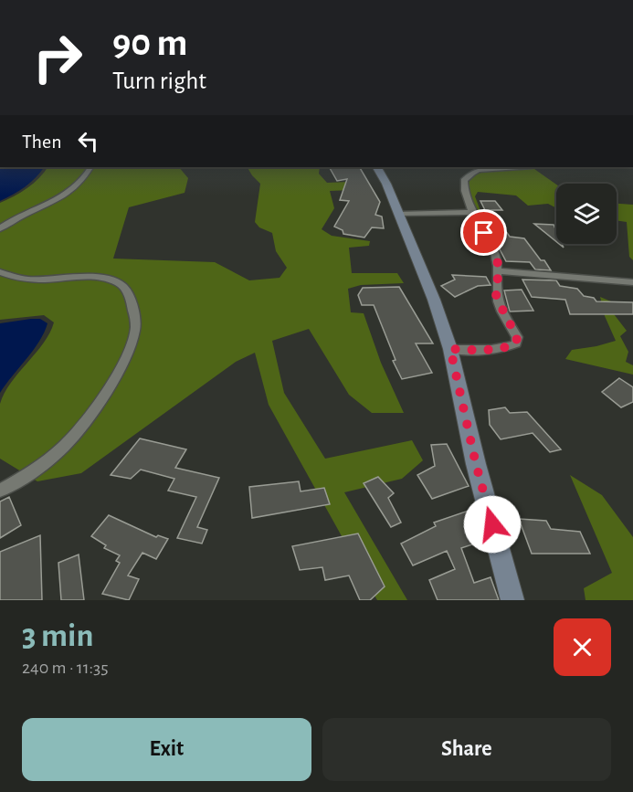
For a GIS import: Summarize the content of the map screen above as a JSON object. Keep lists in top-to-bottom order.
{
  "page": {
    "turn": ["90 m", "Turn right"],
    "then": "Then",
    "heading": ["3 min", "240 m · 11:35"],
    "buttons": ["Exit", "Share"]
  }
}
